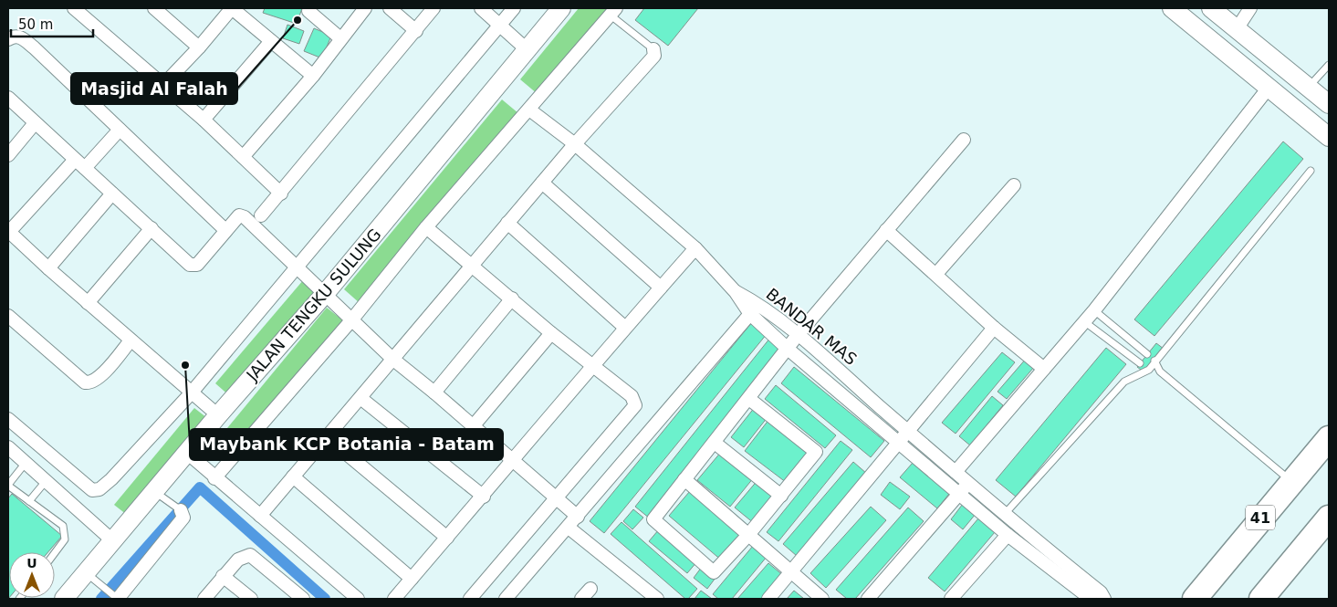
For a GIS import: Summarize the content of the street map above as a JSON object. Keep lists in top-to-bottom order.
{
  "streets": {
    "highway": ["41"],
    "street": ["JALAN TENGKU SULUNG", "BANDAR MAS"]
  },
  "places": ["Masjid Al Falah", "Maybank KCP Botania - Batam"],
  "scale_bar": "50 m",
  "north": "top"
}
